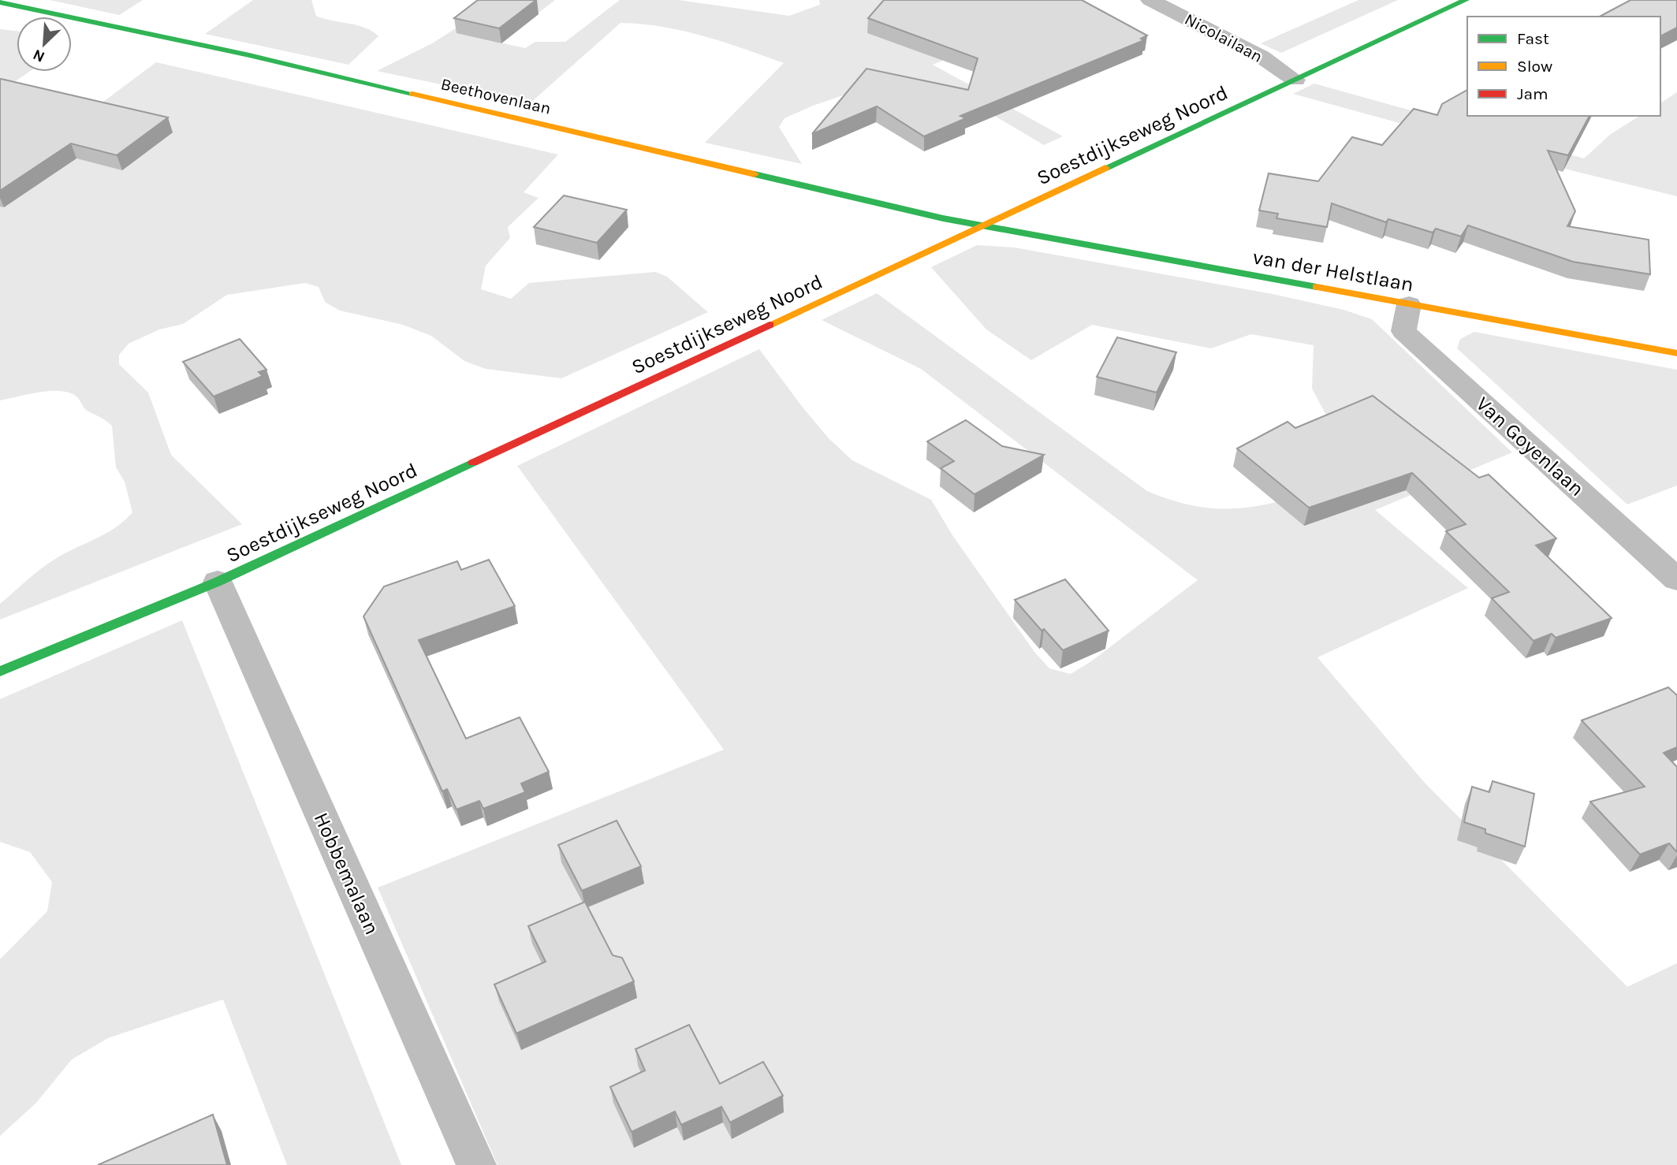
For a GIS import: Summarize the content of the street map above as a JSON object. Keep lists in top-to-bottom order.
{
  "streets": {
    "street": [
      "Nicolailaan",
      "Beethovenlaan",
      "Soestdijkseweg Noord",
      "van der Helstlaan",
      "Van Goyenlaan",
      "Hobbemalaan"
    ]
  },
  "crossings": [
    ["Nicolailaan", "Soestdijkseweg Noord"],
    ["Beethovenlaan", "Soestdijkseweg Noord"],
    ["Beethovenlaan", "van der Helstlaan"],
    ["Soestdijkseweg Noord", "van der Helstlaan"],
    ["Soestdijkseweg Noord", "Hobbemalaan"],
    ["van der Helstlaan", "Van Goyenlaan"]
  ],
  "legend": ["Fast", "Slow", "Jam"],
  "north": "bottom left"
}
